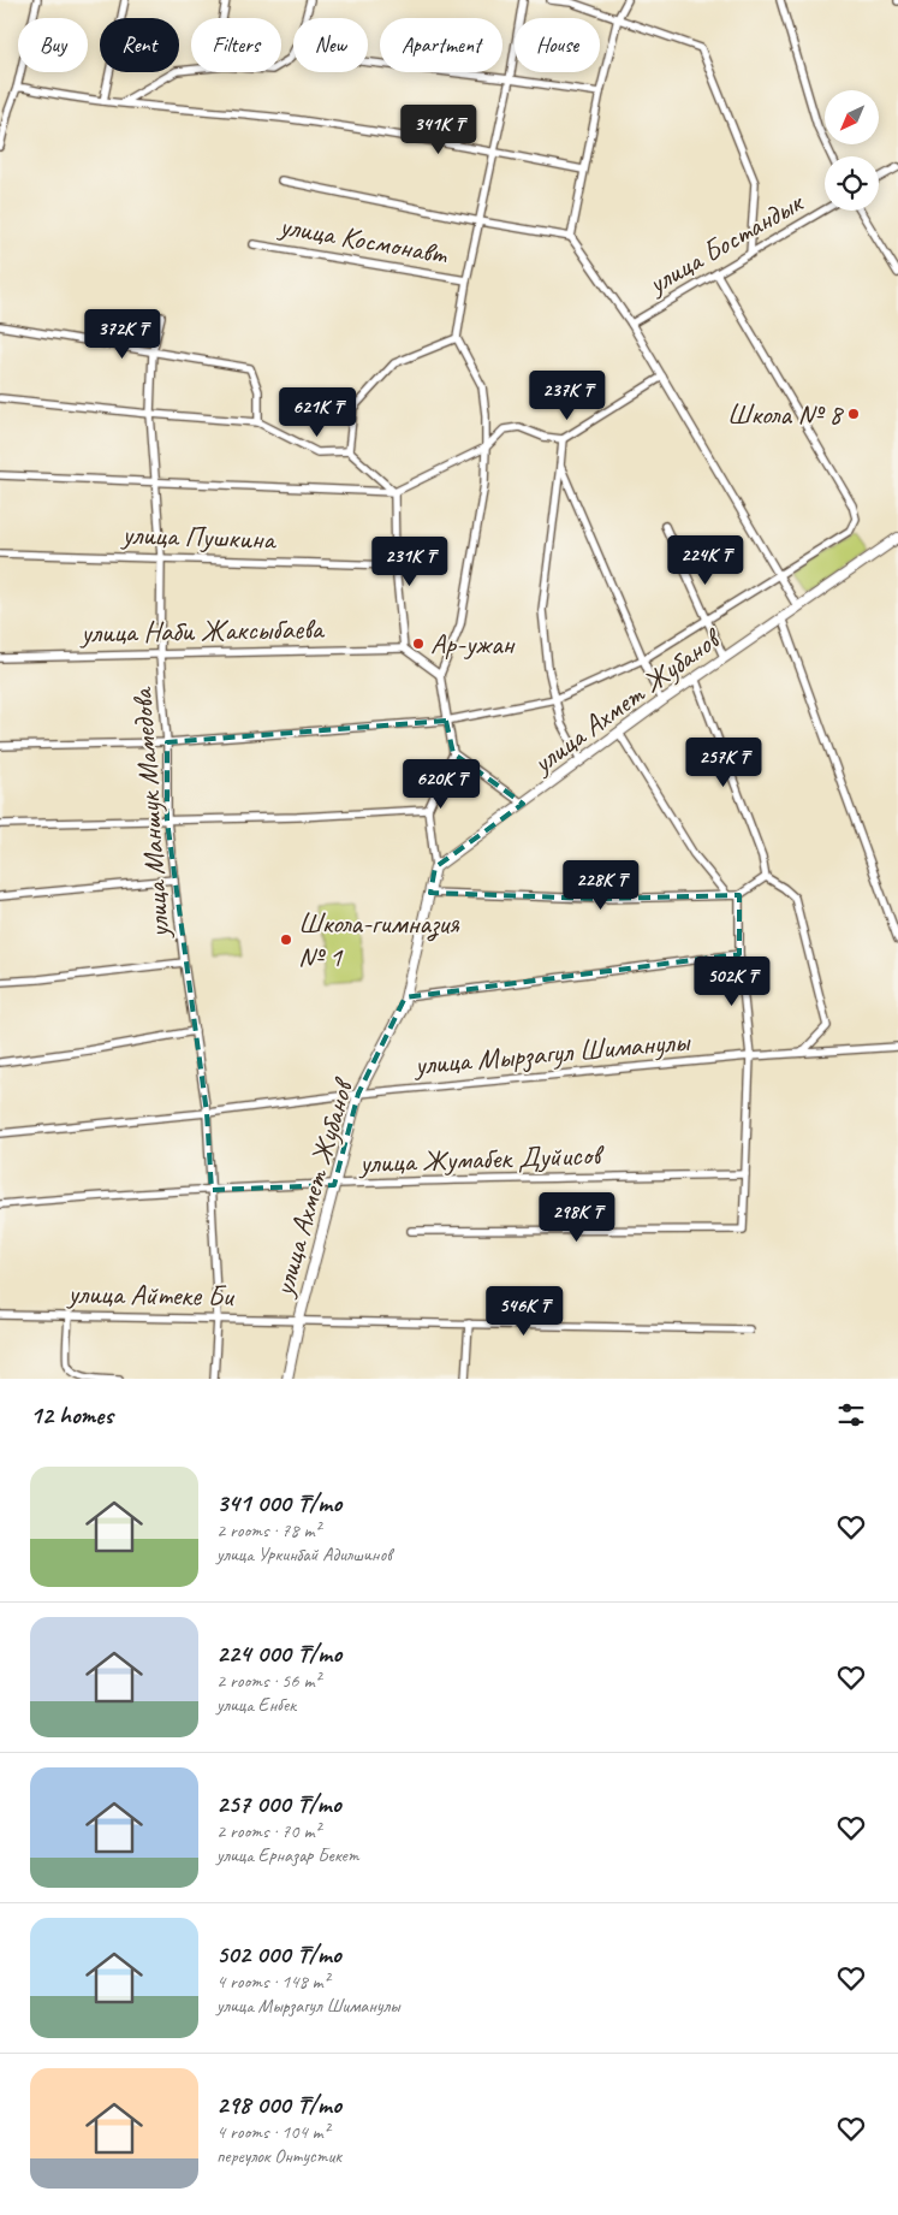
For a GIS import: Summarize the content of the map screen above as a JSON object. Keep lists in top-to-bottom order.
{
  "streets": {
    "main road": ["улица Ахмет Жубанов"],
    "street": [
      "улица Космонавт",
      "улица Бостандык",
      "улица Пушкина",
      "улица Наби Жаксыбаева",
      "улица Маншук Мамедова",
      "улица Мырзагул Шиманулы",
      "улица Жумабек Дуйисов",
      "улица Айтеке Би"
    ]
  },
  "crossings": [
    ["улица Пушкина", "улица Маншук Мамедова"],
    ["улица Наби Жаксыбаева", "улица Маншук Мамедова"],
    ["улица Ахмет Жубанов", "улица Мырзагул Шиманулы"],
    ["улица Ахмет Жубанов", "улица Жумабек Дуйисов"],
    ["улица Ахмет Жубанов", "улица Айтеке Би"],
    ["улица Маншук Мамедова", "улица Мырзагул Шиманулы"],
    ["улица Маншук Мамедова", "улица Жумабек Дуйисов"],
    ["улица Маншук Мамедова", "улица Айтеке Би"]
  ],
  "places": ["Школа № 8", "Ар-ужан", "Школа-гимназия № 1"],
  "north": "bottom left",
  "page": {
    "chip": [
      "Buy",
      "Rent",
      "Filters",
      "New",
      "Apartment",
      "House"
    ],
    "price": [
      "341K ₸",
      "372K ₸",
      "237K ₸",
      "621K ₸",
      "224K ₸",
      "231K ₸",
      "257K ₸",
      "620K ₸",
      "228K ₸",
      "502K ₸",
      "298K ₸",
      "546K ₸"
    ],
    "heading": "12 homes",
    "list": [
      {
        "name": "341 000 ₸/mo",
        "note": "2 rooms · 78 m² · улица Уркинбай Адилшинов"
      },
      {
        "name": "224 000 ₸/mo",
        "note": "2 rooms · 56 m² · улица Енбек"
      },
      {
        "name": "257 000 ₸/mo",
        "note": "2 rooms · 70 m² · улица Ерназар Бекет"
      },
      {
        "name": "502 000 ₸/mo",
        "note": "4 rooms · 148 m² · улица Мырзагул Шиманулы"
      },
      {
        "name": "298 000 ₸/mo",
        "note": "4 rooms · 104 m² · переулок Онтустик"
      }
    ]
  }
}
